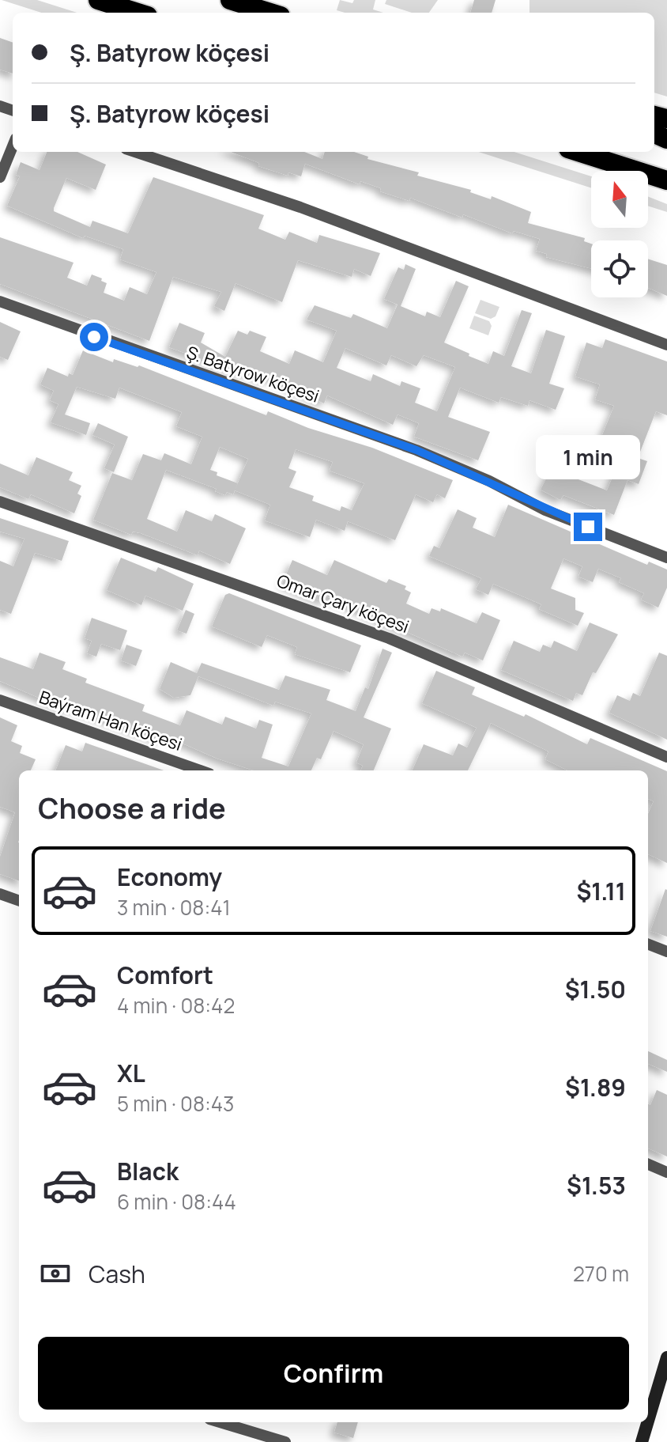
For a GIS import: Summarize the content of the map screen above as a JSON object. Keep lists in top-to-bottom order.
{
  "streets": {
    "street": ["Ş. Batyrow köçesi", "Omar Çary köçesi", "Baýram Han köçesi"]
  },
  "north": "top",
  "page": {
    "banner": ["Ş. Batyrow köçesi", "Ş. Batyrow köçesi"],
    "bubble": "1 min",
    "heading": "Choose a ride",
    "list": [
      {
        "name": "Economy",
        "note": "3 min · 08:41",
        "value": "$1.11"
      },
      {
        "name": "Comfort",
        "note": "4 min · 08:42",
        "value": "$1.50"
      },
      {
        "name": "XL",
        "note": "5 min · 08:43",
        "value": "$1.89"
      },
      {
        "name": "Black",
        "note": "6 min · 08:44",
        "value": "$1.53"
      }
    ],
    "pay": ["Cash", "270 m"],
    "buttons": "Confirm"
  }
}
